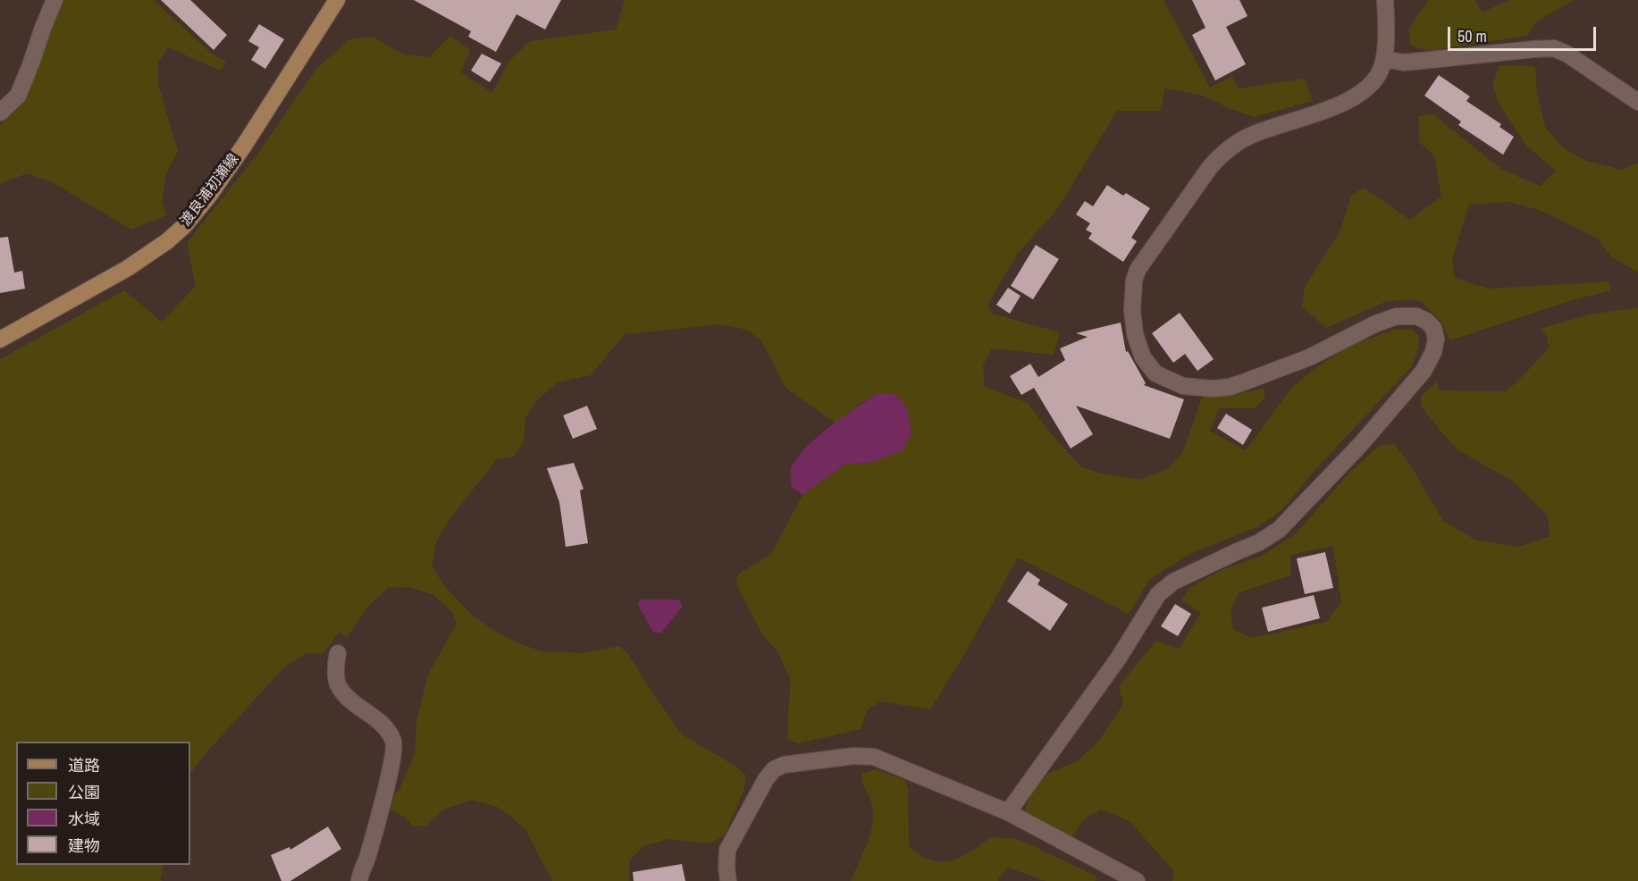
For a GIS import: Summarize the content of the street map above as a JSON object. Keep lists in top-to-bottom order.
{
  "streets": {
    "main road": ["渡良浦初瀬線"]
  },
  "legend": [
    "道路",
    "公園",
    "水域",
    "建物"
  ],
  "scale_bar": "50 m"
}
